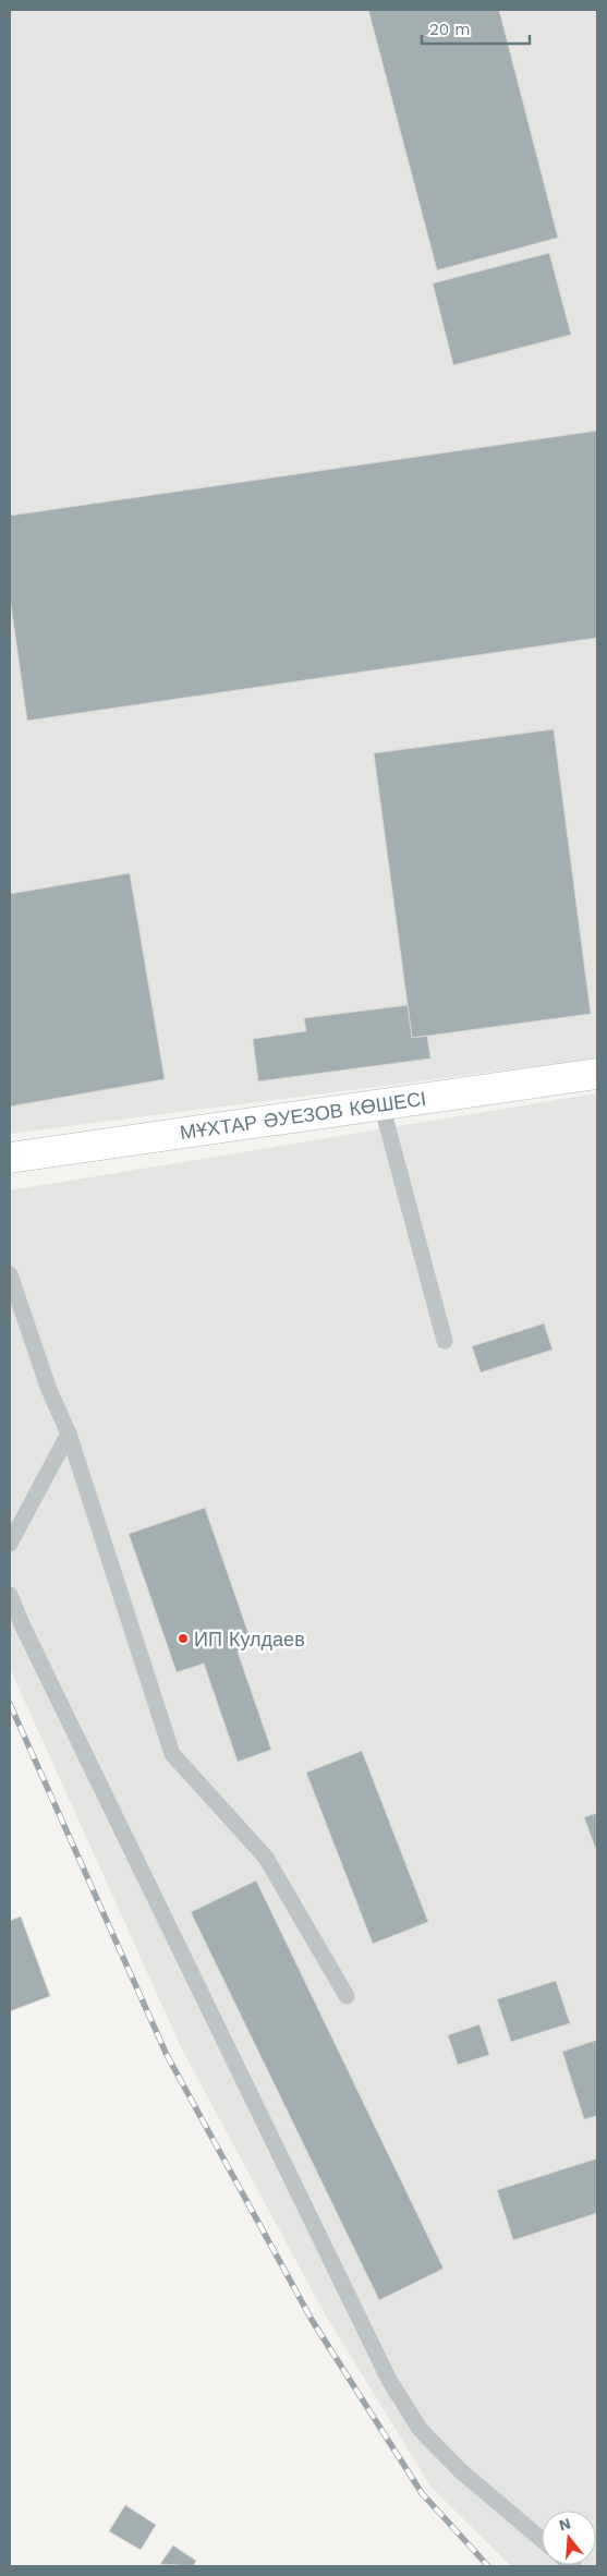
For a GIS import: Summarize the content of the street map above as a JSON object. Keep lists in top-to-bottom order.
{
  "streets": {
    "street": ["МҰХТАР ӘУЕЗОВ КӨШЕСІ"]
  },
  "places": ["ИП Кулдаев"],
  "scale_bar": "20 m",
  "north": "top"
}
